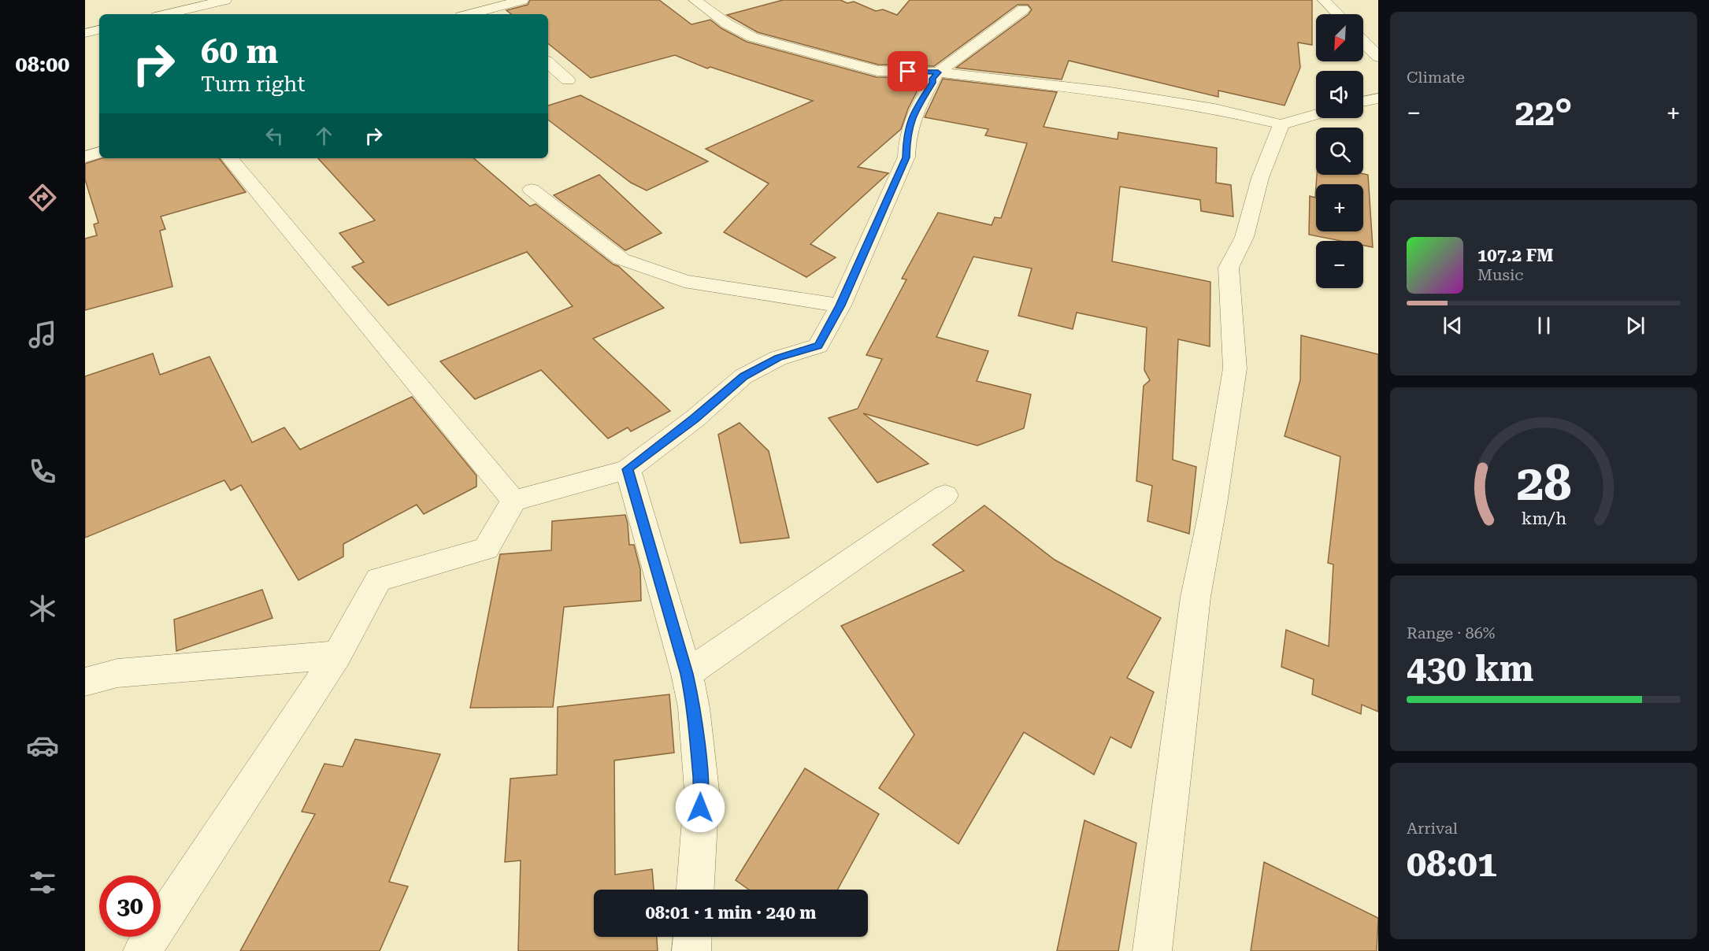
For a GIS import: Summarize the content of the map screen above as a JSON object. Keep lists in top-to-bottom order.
{
  "north": "bottom left",
  "page": {
    "tabs": "08:00",
    "tile": [
      "Climate",
      ["Range · 86%", "430 km"],
      ["Arrival", "08:01"]
    ],
    "map_buttons": ["+", "−"],
    "turn": ["60 m", "Turn right"],
    "heat": ["−", "22°", "+"],
    "song": ["107.2 FM", "Music"],
    "limit": "30",
    "trip": "08:01 · 1 min · 240 m",
    "gauge": ["28", "km/h"]
  }
}
